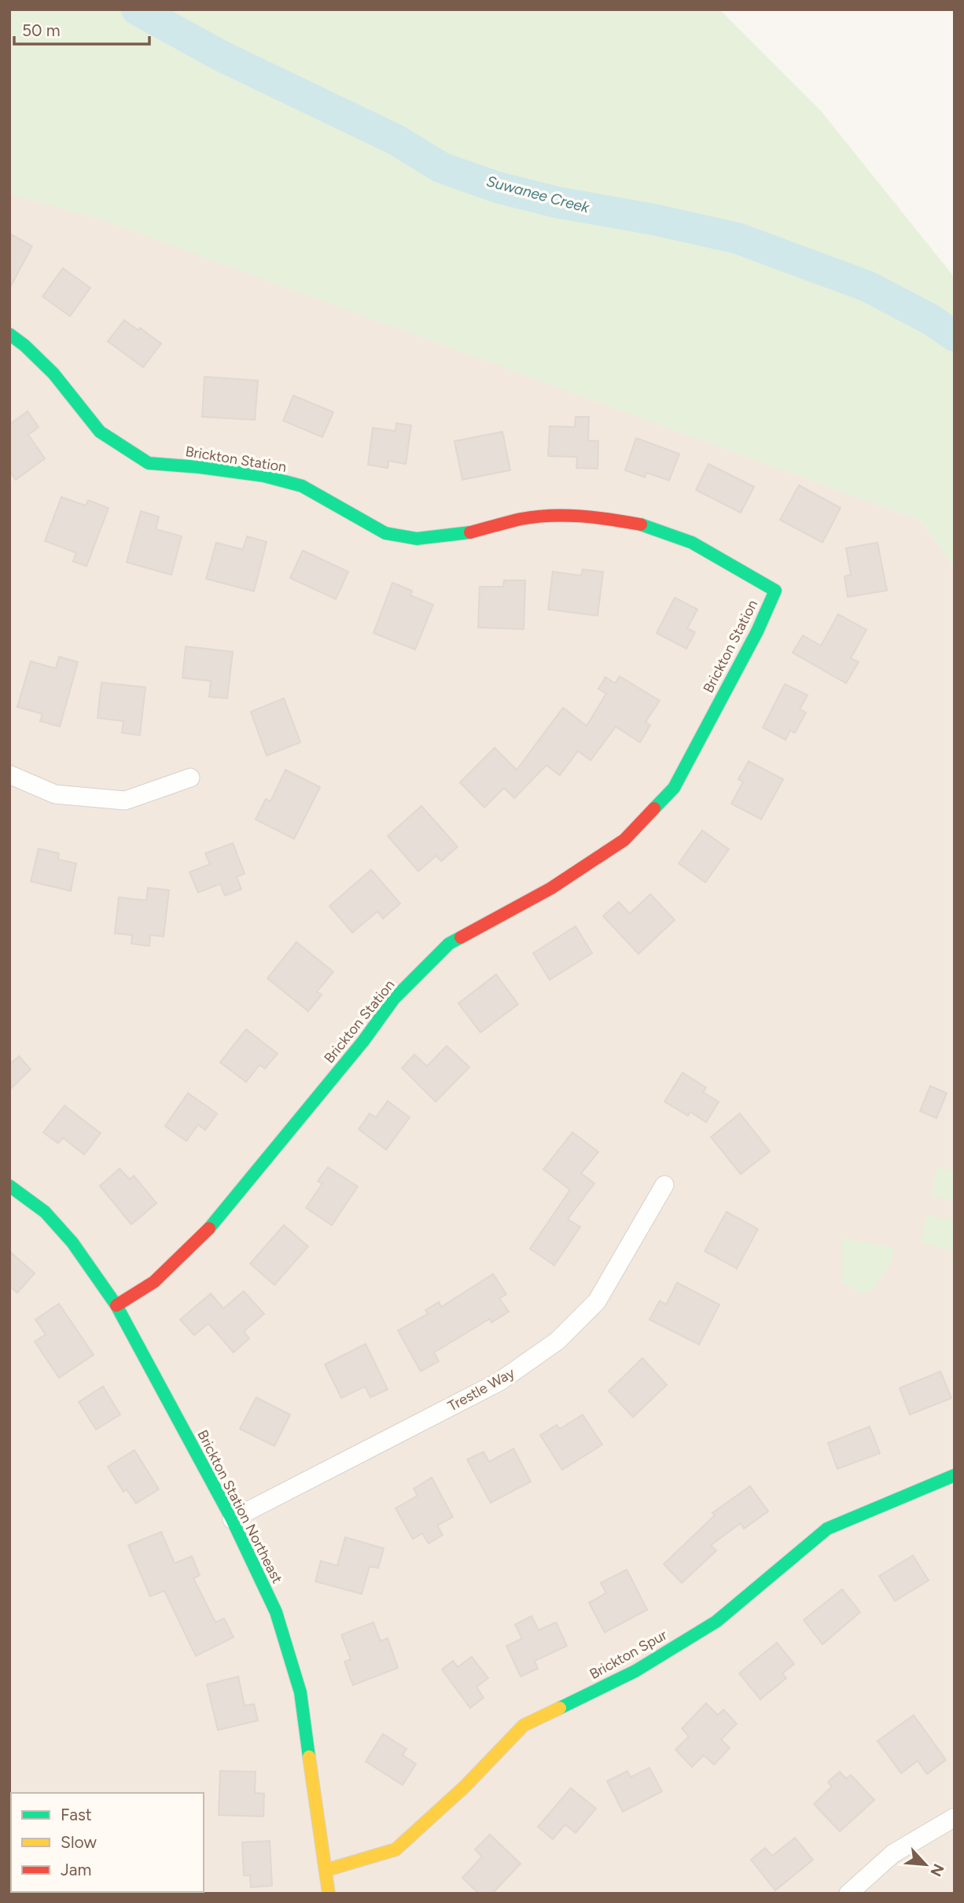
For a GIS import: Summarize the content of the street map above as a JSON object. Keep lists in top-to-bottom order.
{
  "streets": {
    "street": [
      "Brickton Station",
      "Trestle Way",
      "Brickton Station Northeast",
      "Brickton Spur"
    ]
  },
  "crossings": [
    ["Brickton Station", "Brickton Station Northeast"],
    ["Trestle Way", "Brickton Station Northeast"],
    ["Brickton Station Northeast", "Brickton Spur"]
  ],
  "water": ["Suwanee Creek"],
  "legend": ["Fast", "Slow", "Jam"],
  "scale_bar": "50 m",
  "north": "bottom right"
}
